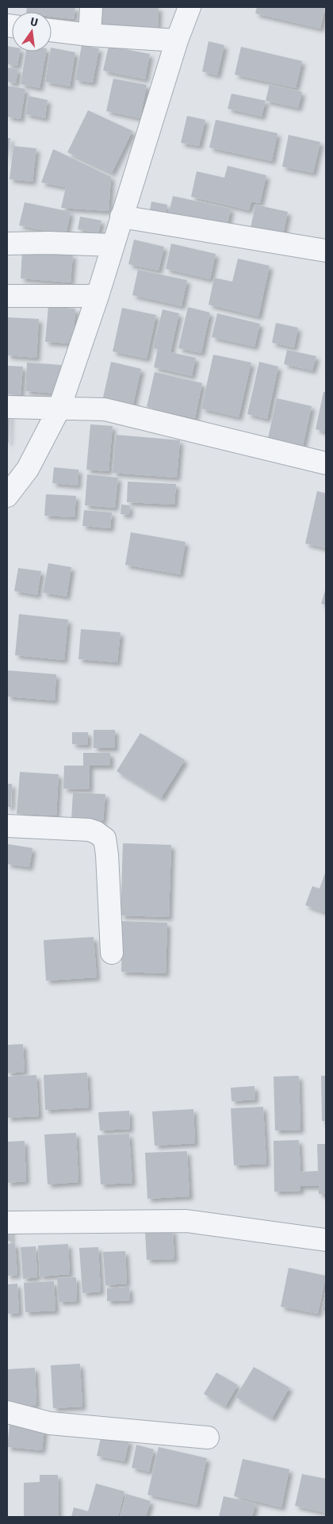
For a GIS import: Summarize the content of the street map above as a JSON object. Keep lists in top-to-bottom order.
{
  "north": "top"
}
